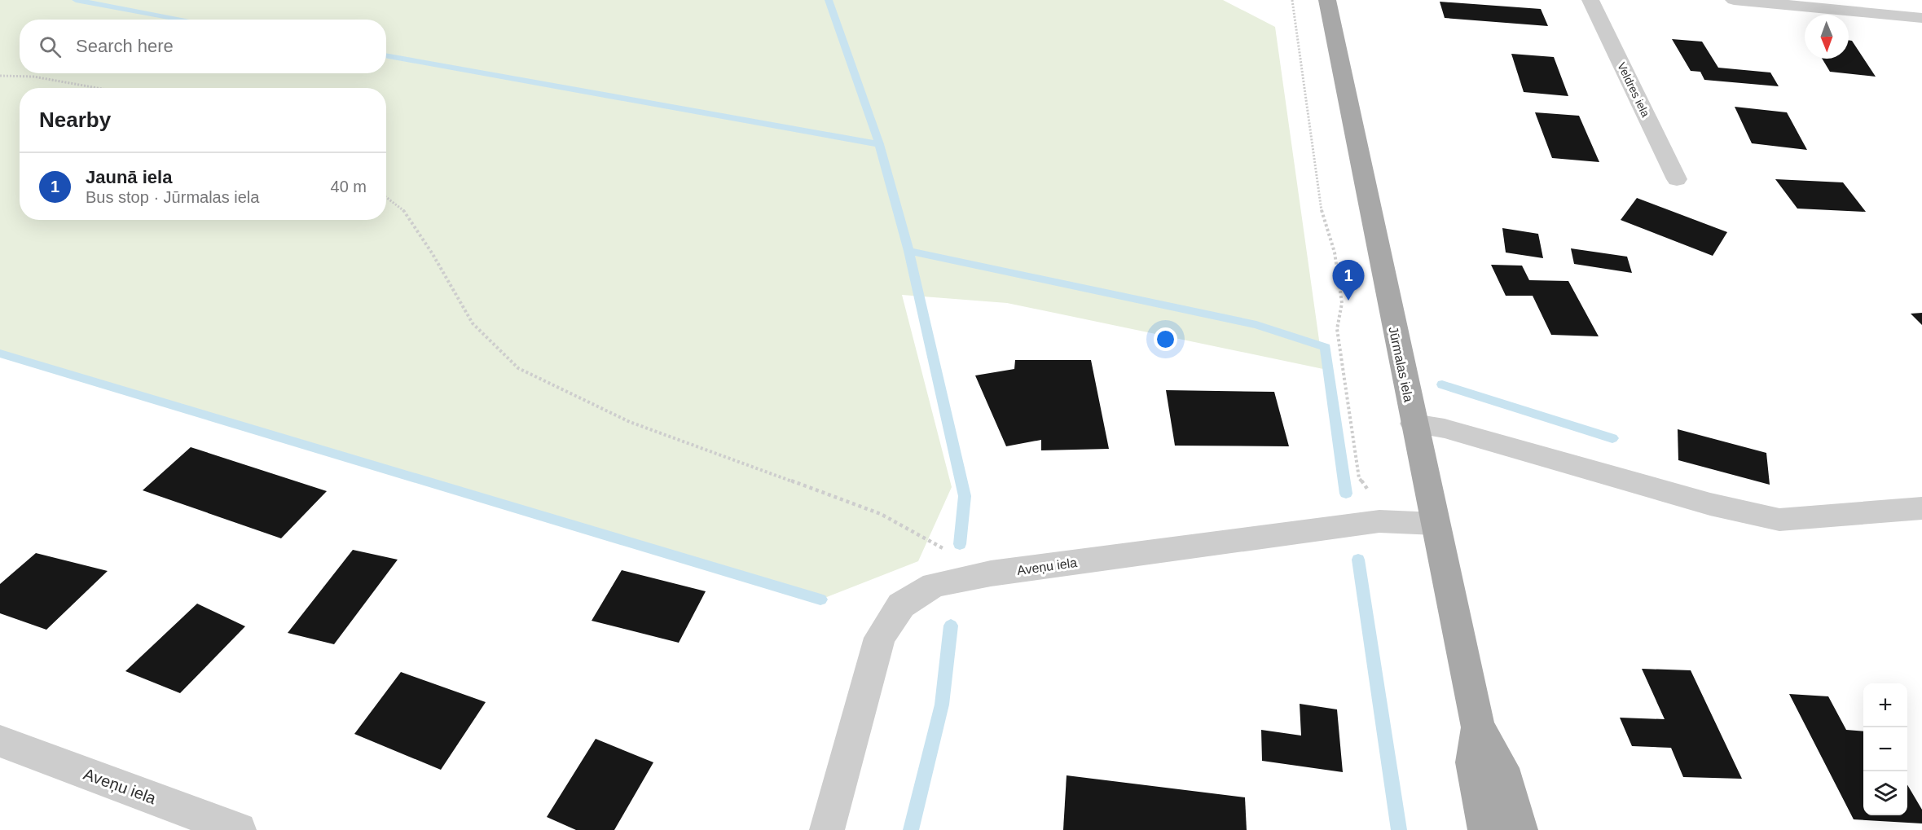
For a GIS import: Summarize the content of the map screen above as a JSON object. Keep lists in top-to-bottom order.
{
  "streets": {
    "main road": ["Jūrmalas iela"],
    "street": ["Veldres iela", "Aveņu iela"]
  },
  "crossings": [
    ["Jūrmalas iela", "Aveņu iela"]
  ],
  "north": "bottom",
  "page": {
    "search": "Search here",
    "heading": "Nearby",
    "list": [
      {
        "mark": "1",
        "name": "Jaunā iela",
        "note": "Bus stop · Jūrmalas iela",
        "value": "40 m"
      }
    ],
    "pins": "1",
    "map_buttons": ["+", "−"]
  }
}
